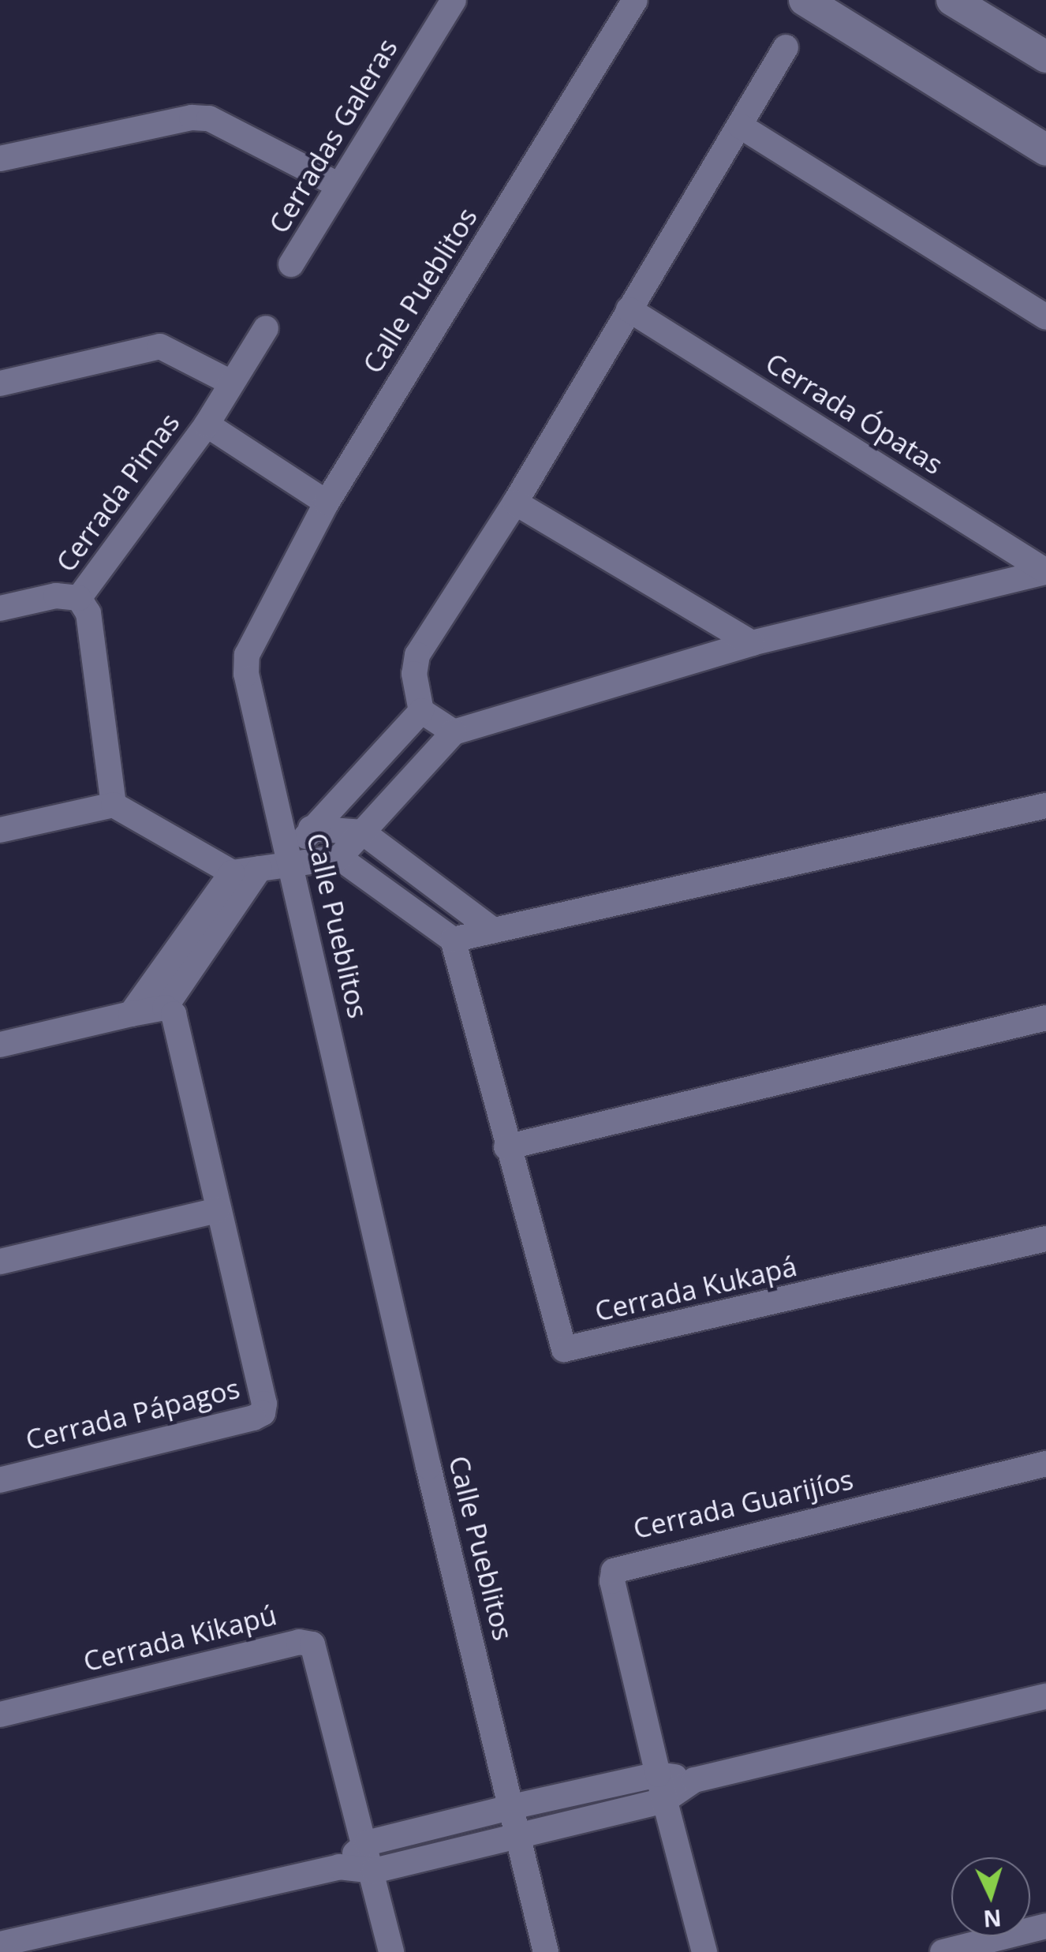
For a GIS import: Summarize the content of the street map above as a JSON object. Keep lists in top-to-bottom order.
{
  "streets": {
    "street": [
      "Cerradas Galeras",
      "Calle Pueblitos",
      "Cerrada Ópatas",
      "Cerrada Pimas",
      "Cerrada Kukapá",
      "Cerrada Pápagos",
      "Cerrada Guarijíos",
      "Cerrada Kikapú"
    ]
  },
  "crossings": [
    ["Calle Pueblitos", "Cerrada Pimas"]
  ],
  "north": "bottom"
}
